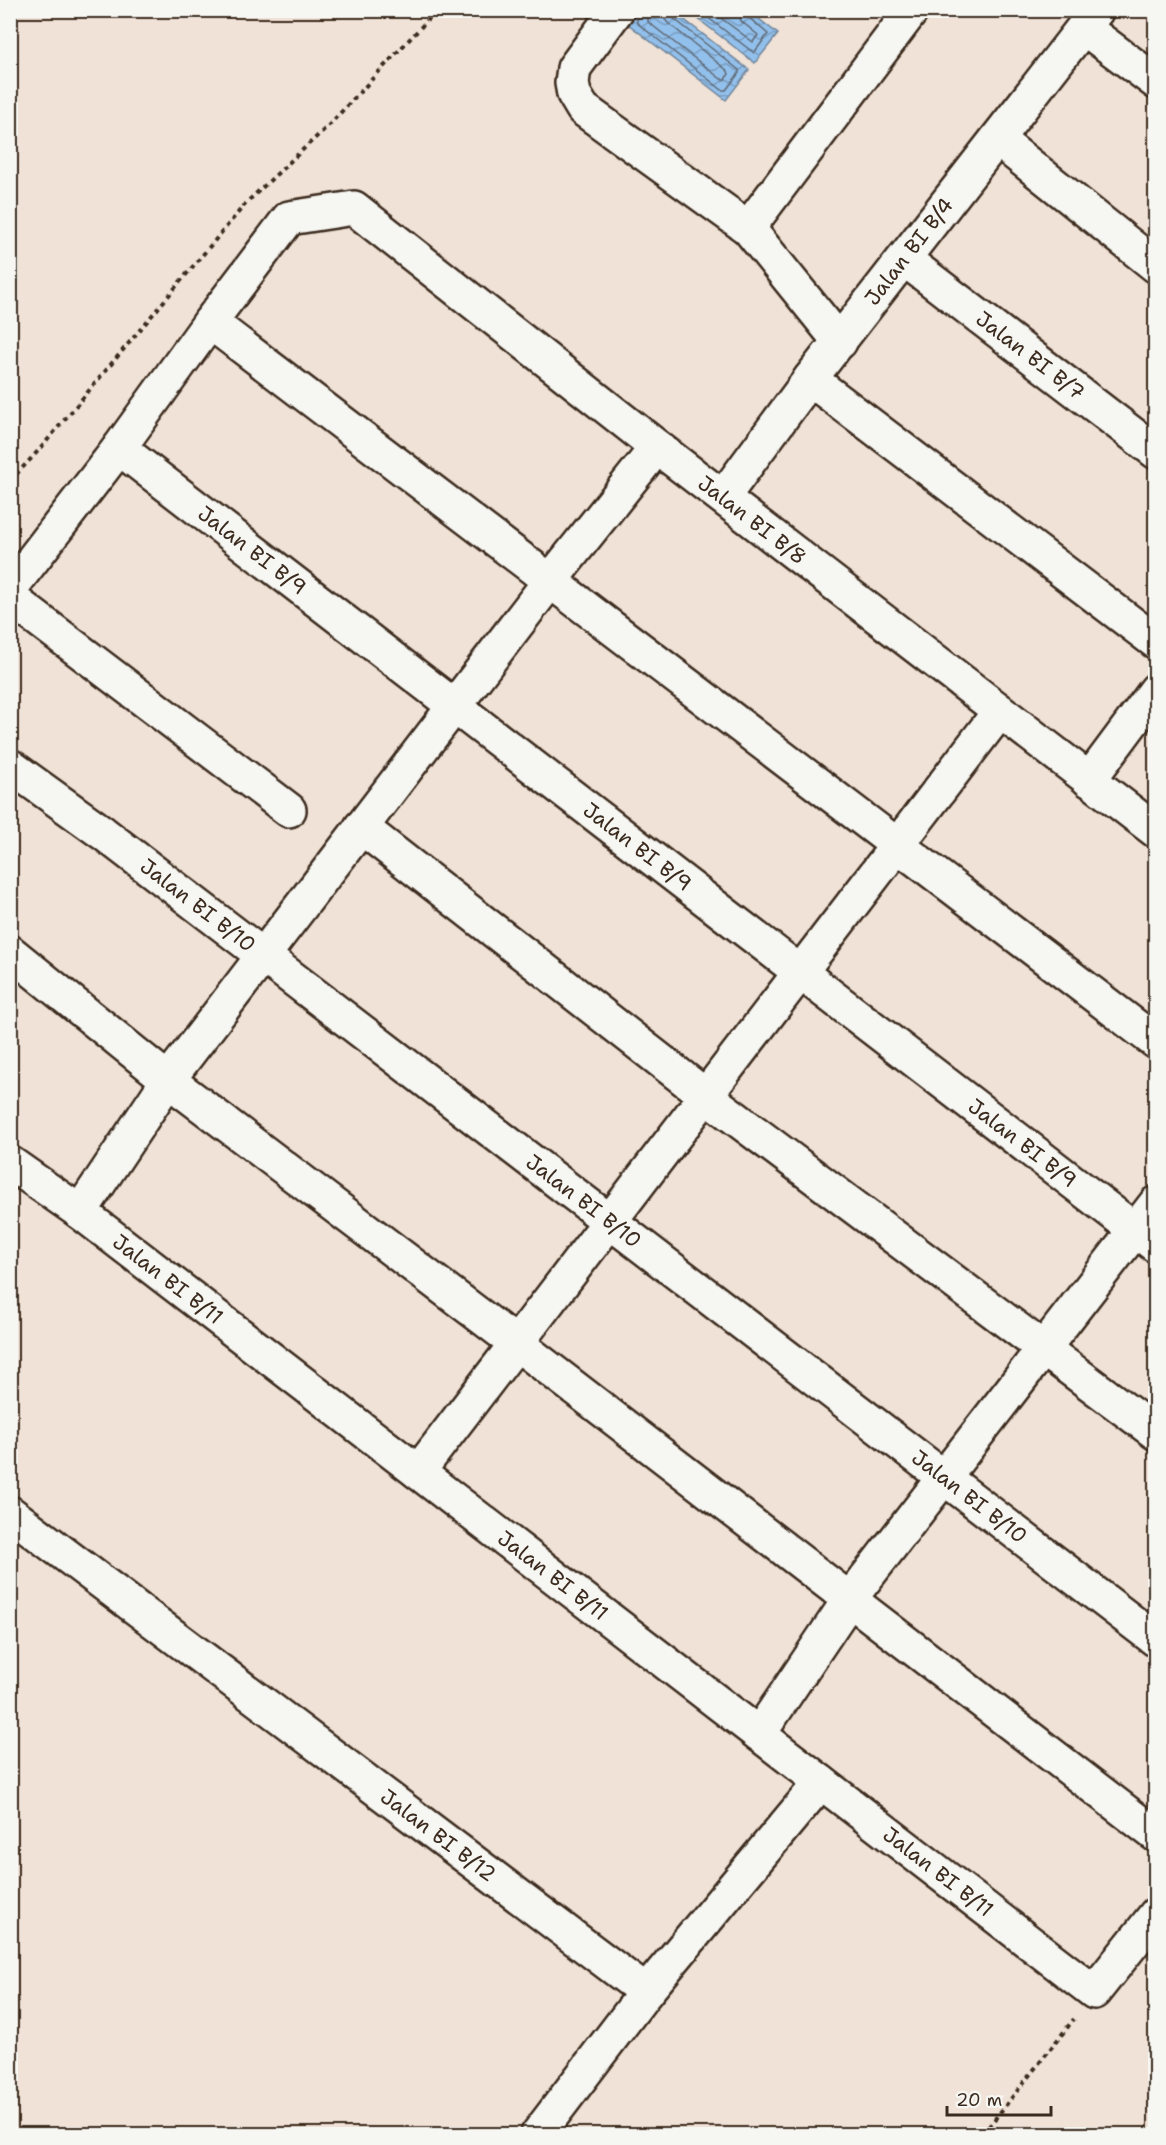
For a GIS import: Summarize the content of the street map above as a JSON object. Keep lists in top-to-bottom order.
{
  "streets": {
    "street": [
      "Jalan BI B/4",
      "Jalan BI B/7",
      "Jalan BI B/8",
      "Jalan BI B/9",
      "Jalan BI B/10",
      "Jalan BI B/11",
      "Jalan BI B/12"
    ]
  },
  "crossings": [
    ["Jalan BI B/4", "Jalan BI B/7"],
    ["Jalan BI B/4", "Jalan BI B/8"]
  ],
  "scale_bar": "20 m"
}
